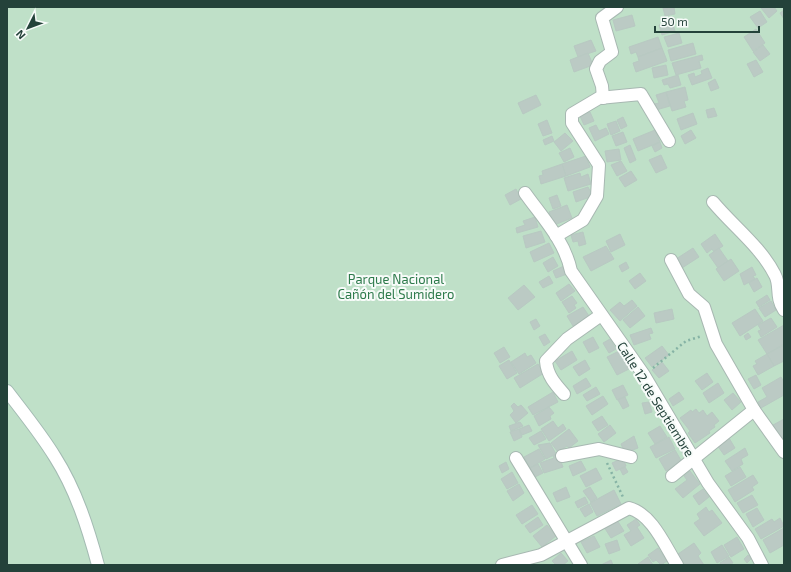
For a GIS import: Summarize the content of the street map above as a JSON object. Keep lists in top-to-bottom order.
{
  "streets": {
    "street": ["Calle 12 de Septiembre"]
  },
  "parks": ["Parque Nacional Cañón del Sumidero"],
  "scale_bar": "50 m",
  "north": "bottom left"
}
